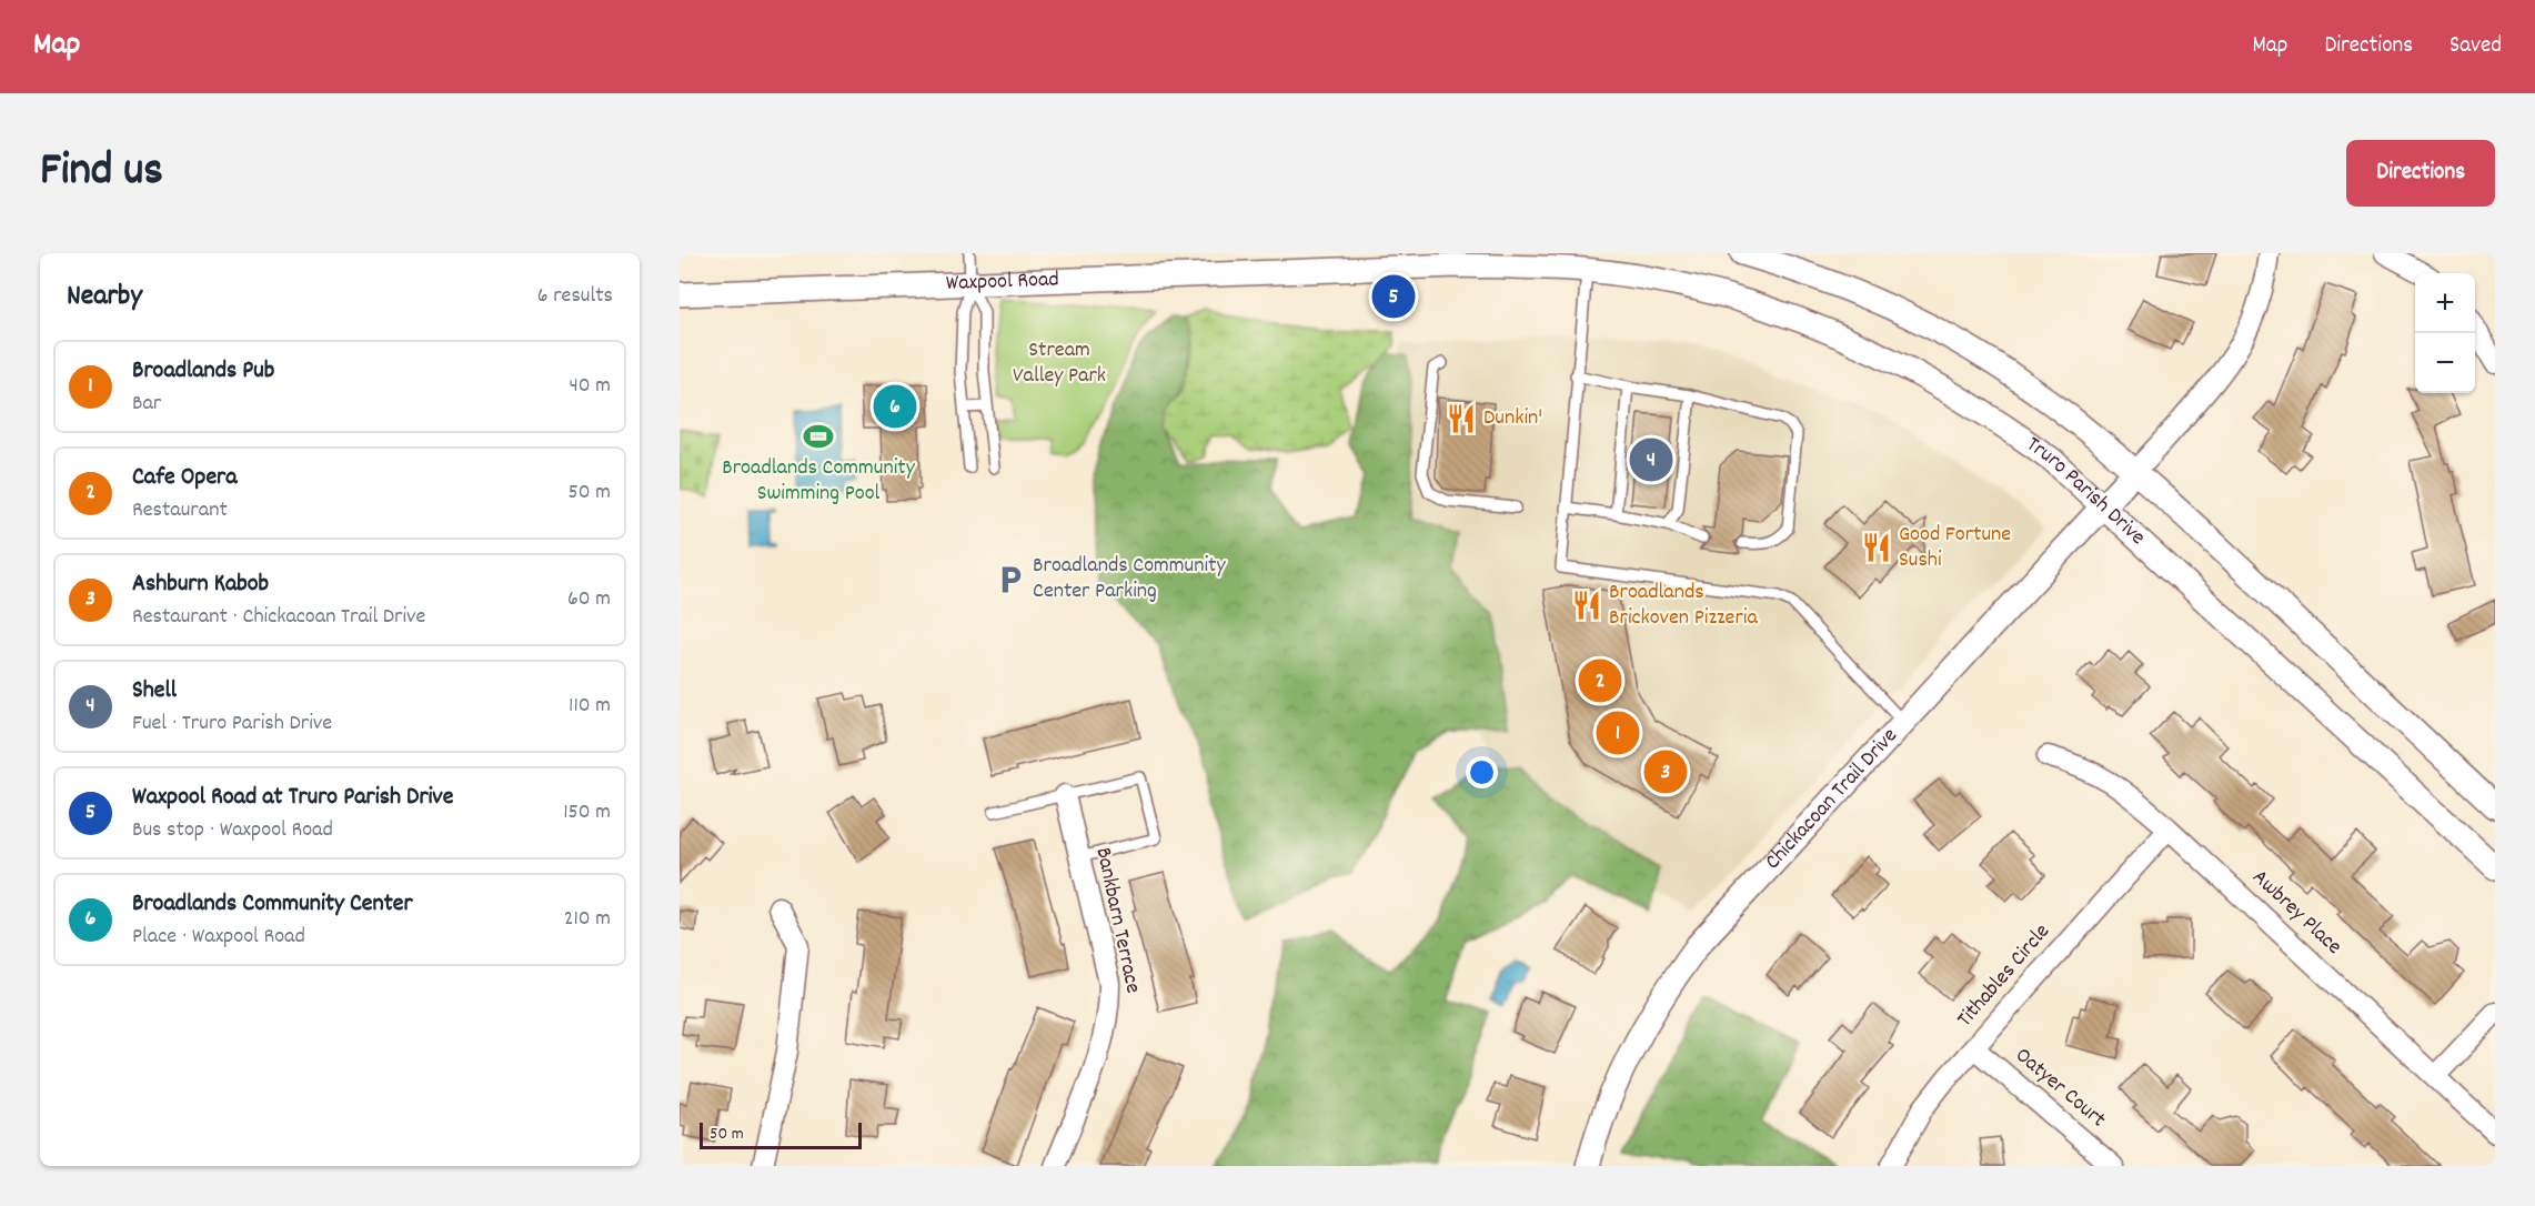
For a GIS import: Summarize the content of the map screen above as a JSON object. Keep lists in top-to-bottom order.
{
  "streets": {
    "street": [
      "Waxpool Road",
      "Truro Parish Drive",
      "Chickacoan Trail Drive",
      "Awbrey Place",
      "Bankbarn Terrace",
      "Tithables Circle",
      "Oatyer Court"
    ]
  },
  "crossings": [
    ["Waxpool Road", "Truro Parish Drive"],
    ["Truro Parish Drive", "Chickacoan Trail Drive"],
    ["Awbrey Place", "Tithables Circle"],
    ["Tithables Circle", "Oatyer Court"]
  ],
  "parks": ["Stream Valley Park"],
  "places": {
    "restaurant": ["Dunkin'", "Good Fortune Sushi", "Broadlands Brickoven Pizzeria"],
    "sports": ["Broadlands Community Swimming Pool"],
    "parking": ["Broadlands Community Center Parking"]
  },
  "scale_bar": "50 m",
  "page": {
    "header": "Map",
    "nav": ["Map", "Directions", "Saved"],
    "title": "Find us",
    "buttons": "Directions",
    "heading": ["Nearby", "6 results"],
    "pins": [
      "5",
      "6",
      "4",
      "2",
      "1",
      "3"
    ],
    "map_buttons": ["+", "−"],
    "list": [
      {
        "mark": "1",
        "name": "Broadlands Pub",
        "note": "Bar",
        "value": "40 m"
      },
      {
        "mark": "2",
        "name": "Cafe Opera",
        "note": "Restaurant",
        "value": "50 m"
      },
      {
        "mark": "3",
        "name": "Ashburn Kabob",
        "note": "Restaurant · Chickacoan Trail Drive",
        "value": "60 m"
      },
      {
        "mark": "4",
        "name": "Shell",
        "note": "Fuel · Truro Parish Drive",
        "value": "110 m"
      },
      {
        "mark": "5",
        "name": "Waxpool Road at Truro Parish Drive",
        "note": "Bus stop · Waxpool Road",
        "value": "150 m"
      },
      {
        "mark": "6",
        "name": "Broadlands Community Center",
        "note": "Place · Waxpool Road",
        "value": "210 m"
      }
    ],
    "scale": "50 m"
  }
}
